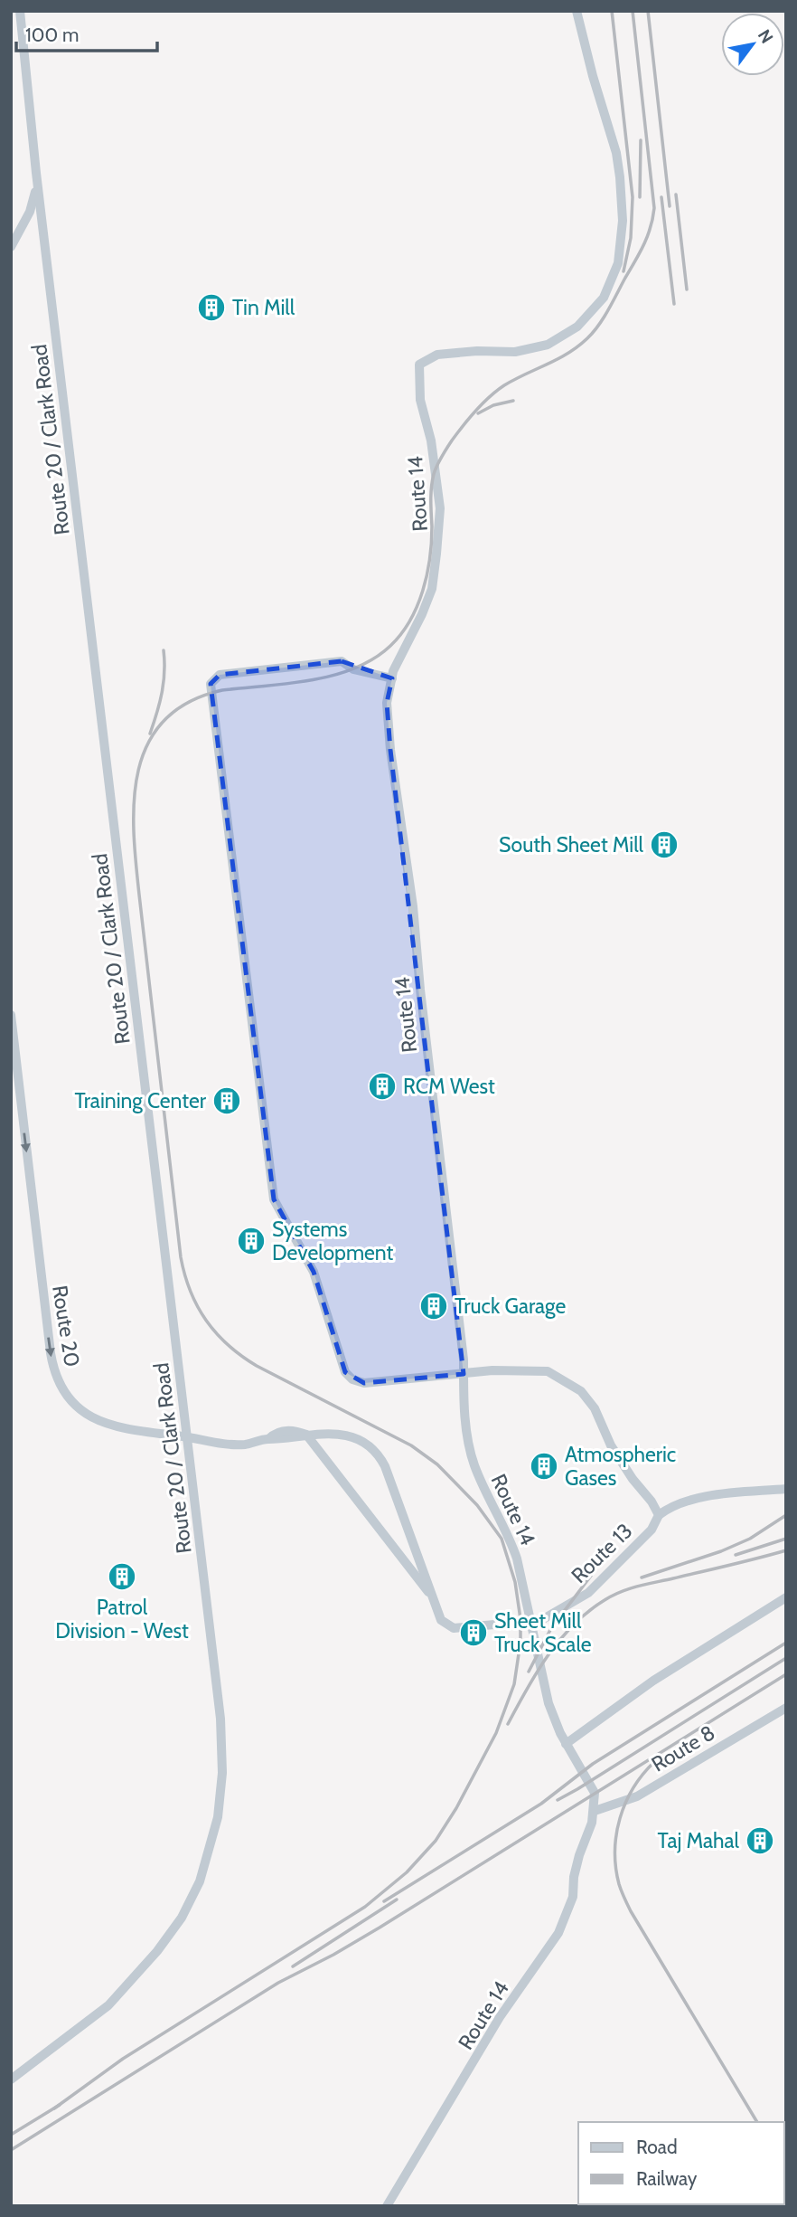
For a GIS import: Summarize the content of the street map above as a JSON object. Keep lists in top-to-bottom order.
{
  "streets": {
    "street": [
      "Route 20 / Clark Road",
      "Route 14",
      "Route 20",
      "Route 13",
      "Route 8"
    ]
  },
  "crossings": [
    ["Route 20 / Clark Road", "Route 20"],
    ["Route 14", "Route 13"],
    ["Route 14", "Route 8"]
  ],
  "one_way": ["Route 20"],
  "places": {
    "building": [
      "Tin Mill",
      "South Sheet Mill",
      "RCM West",
      "Training Center",
      "Systems Development",
      "Truck Garage",
      "Atmospheric Gases",
      "Patrol Division - West",
      "Sheet Mill Truck Scale",
      "Taj Mahal"
    ]
  },
  "legend": ["Road", "Railway"],
  "scale_bar": "100 m",
  "north": "top right"
}
